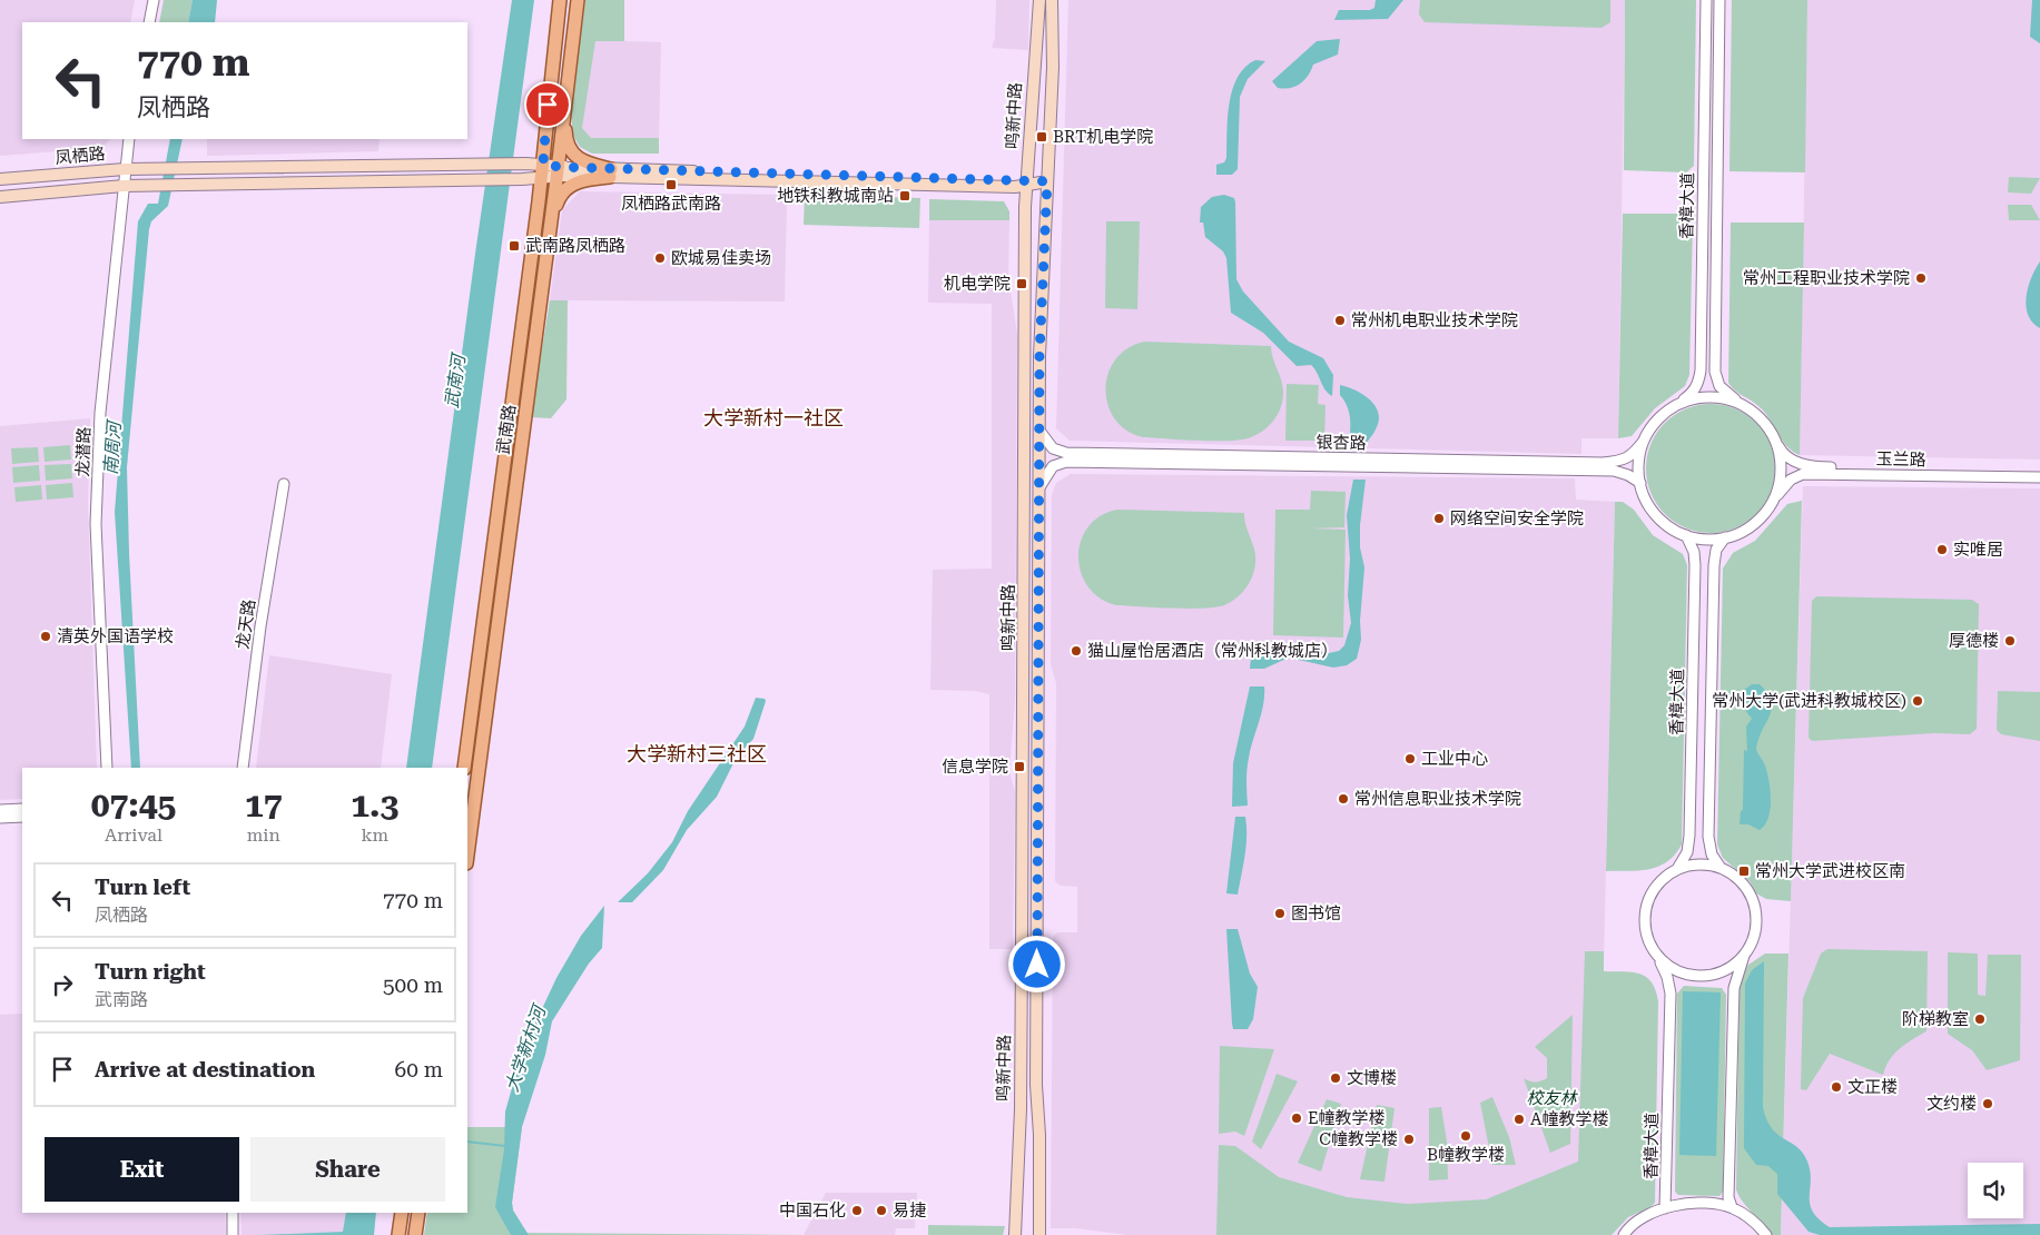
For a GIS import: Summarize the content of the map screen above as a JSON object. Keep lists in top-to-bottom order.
{
  "streets": {
    "main road": ["鸣新中路", "凤栖路", "武南路"],
    "street": [
      "香樟大道",
      "银杏路",
      "龙潜路",
      "玉兰路",
      "龙天路"
    ]
  },
  "crossings": [
    ["鸣新中路", "银杏路"],
    ["凤栖路", "武南路"],
    ["凤栖路", "龙潜路"],
    ["香樟大道", "银杏路"],
    ["香樟大道", "玉兰路"],
    ["银杏路", "玉兰路"]
  ],
  "districts": ["大学新村一社区", "大学新村三社区"],
  "water": ["武南河", "南周河", "大学新村河"],
  "parks": ["校友林"],
  "places": {
    "transit": [
      "BRT机电学院",
      "凤栖路武南路",
      "地铁科教城南站",
      "武南路凤栖路",
      "机电学院",
      "信息学院",
      "常州大学武进校区南"
    ],
    "other": [
      "欧城易佳卖场",
      "常州工程职业技术学院",
      "常州机电职业技术学院",
      "网络空间安全学院",
      "实唯居",
      "清英外国语学校",
      "厚德楼",
      "猫山屋怡居酒店（常州科教城店）",
      "常州大学(武进科教城校区)",
      "工业中心",
      "常州信息职业技术学院",
      "图书馆",
      "阶梯教室",
      "文博楼",
      "文正楼",
      "文约楼",
      "E幢教学楼",
      "A幢教学楼",
      "B幢教学楼",
      "C幢教学楼",
      "中国石化",
      "易捷"
    ]
  },
  "page": {
    "turn": ["770 m", "凤栖路"],
    "eta": [
      "07:45",
      "Arrival",
      "17",
      "min",
      "1.3",
      "km"
    ],
    "list": [
      {
        "name": "Turn left",
        "note": "凤栖路",
        "value": "770 m"
      },
      {
        "name": "Turn right",
        "note": "武南路",
        "value": "500 m"
      },
      {
        "name": "Arrive at destination",
        "value": "60 m"
      }
    ],
    "buttons": ["Exit", "Share"]
  }
}
